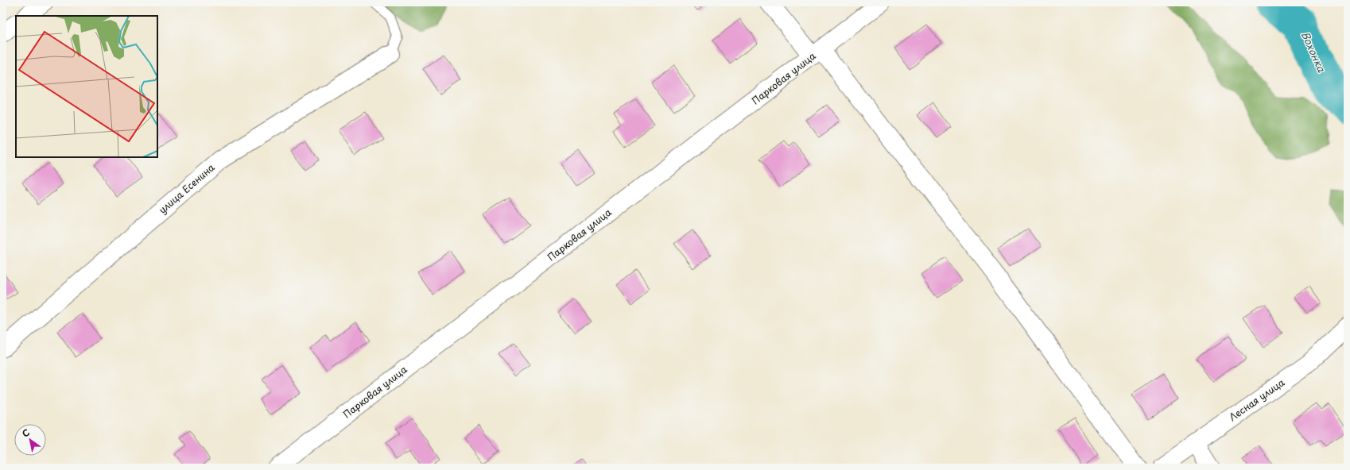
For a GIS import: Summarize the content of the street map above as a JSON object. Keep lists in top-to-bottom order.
{
  "streets": {
    "street": ["Парковая улица", "улица Есенина", "Лесная улица"]
  },
  "water": ["Вохонка"],
  "north": "top left"
}
